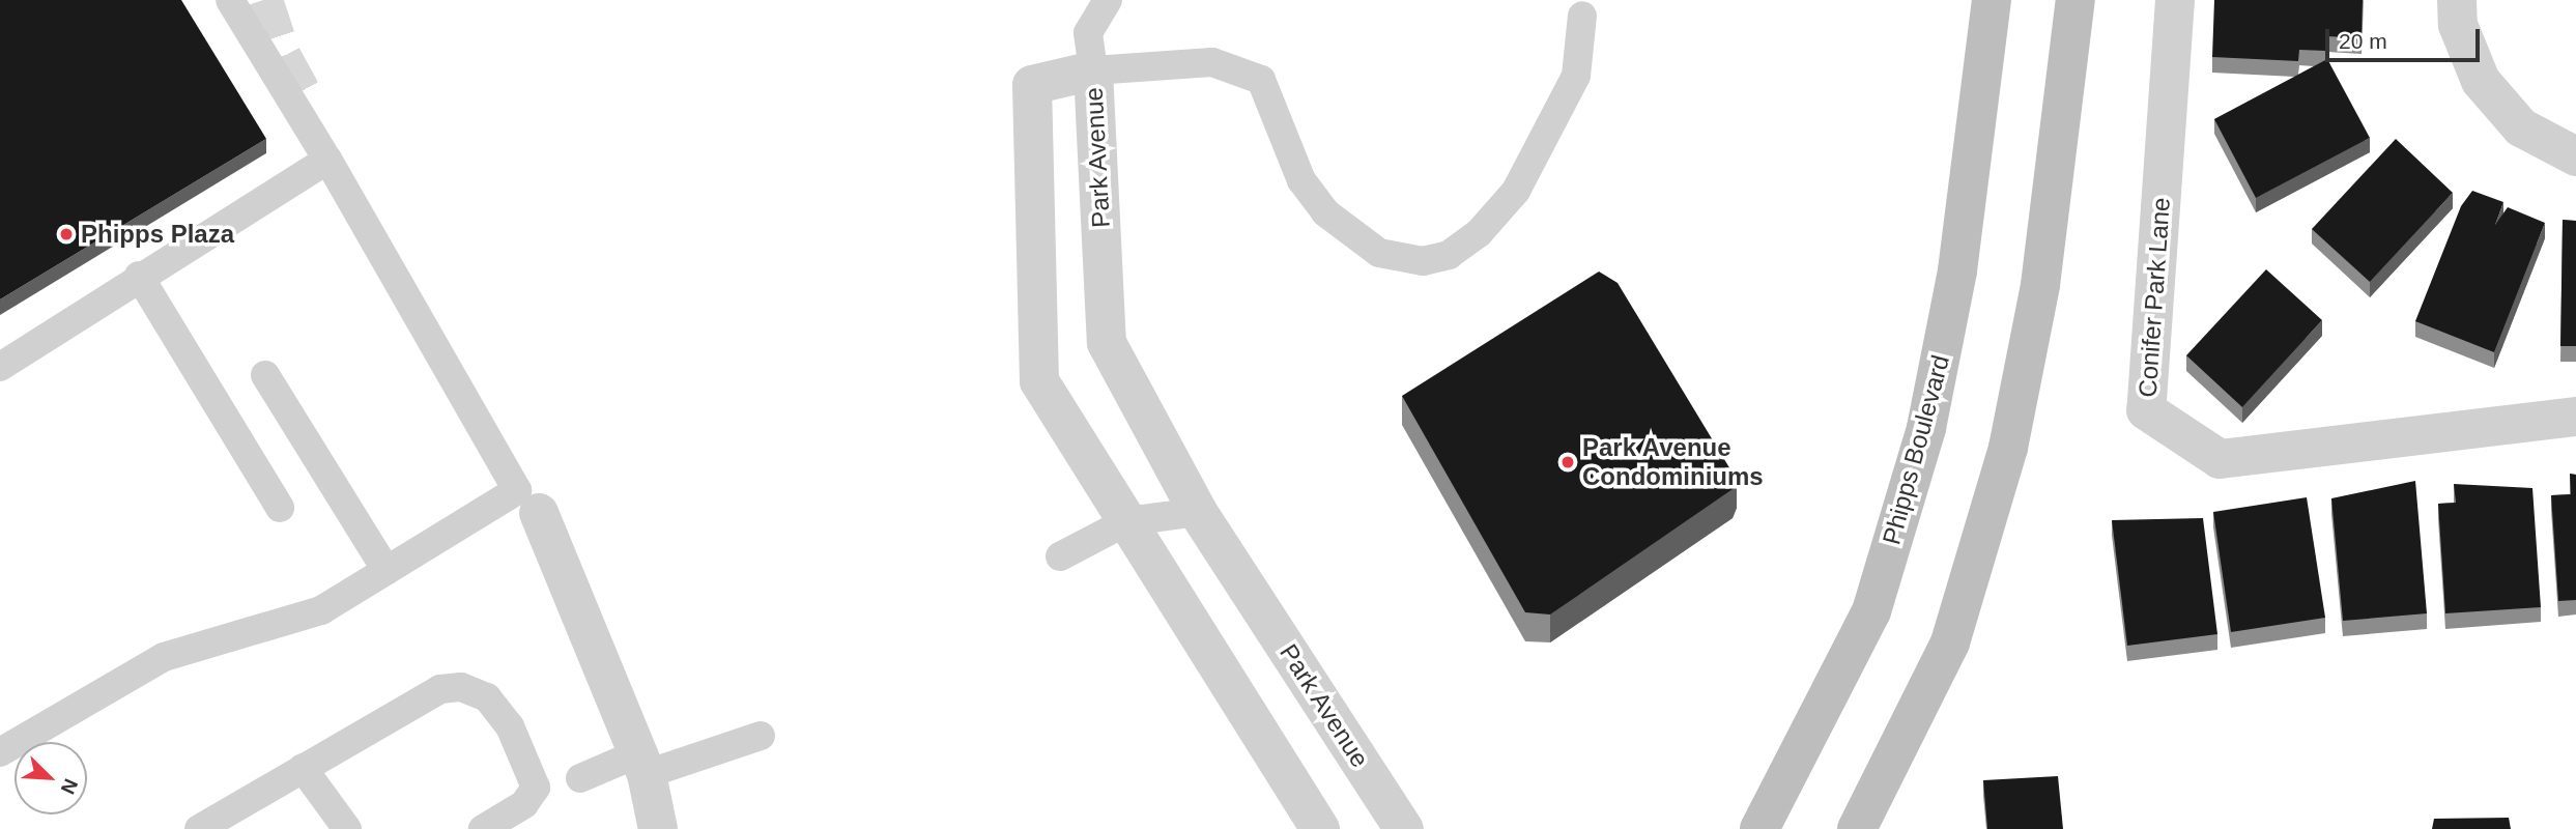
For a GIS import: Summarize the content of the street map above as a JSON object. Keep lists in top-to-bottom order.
{
  "streets": {
    "main road": ["Phipps Boulevard"],
    "street": ["Park Avenue", "Conifer Park Lane"]
  },
  "places": ["Phipps Plaza", "Park Avenue Condominiums"],
  "scale_bar": "20 m",
  "north": "bottom right"
}
